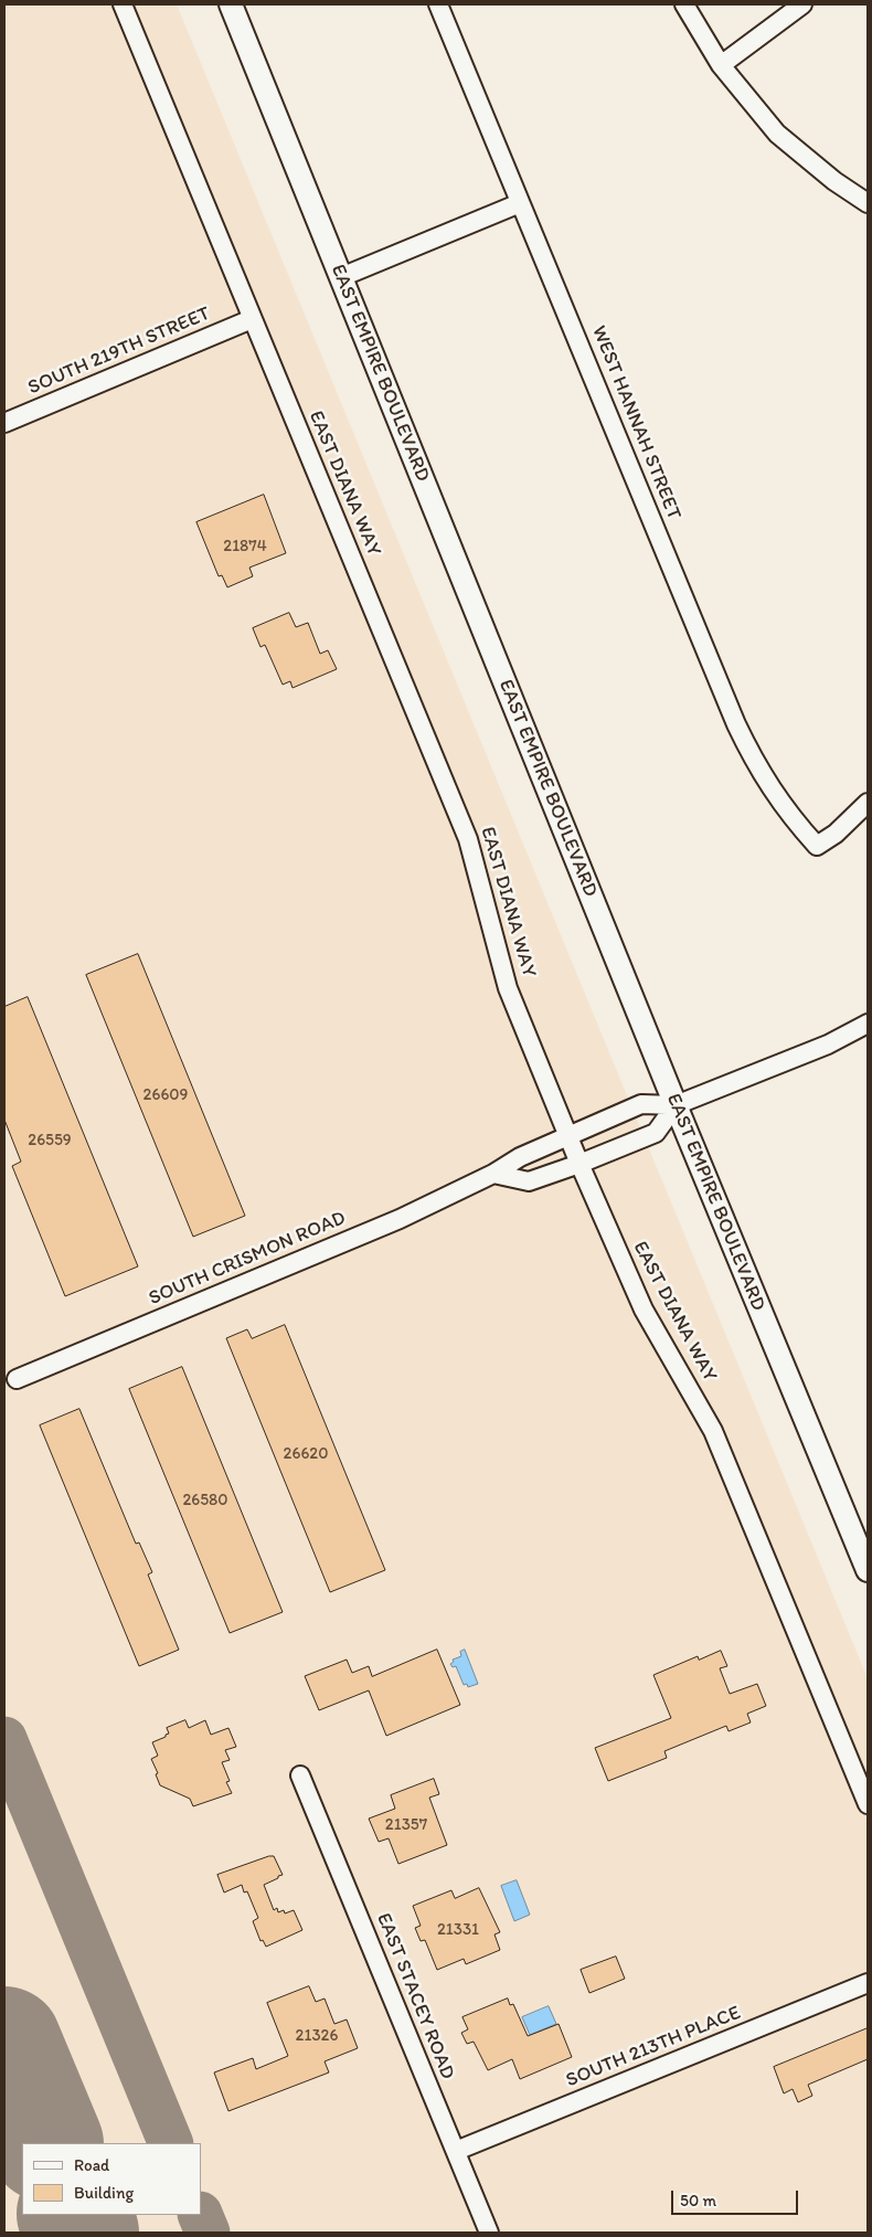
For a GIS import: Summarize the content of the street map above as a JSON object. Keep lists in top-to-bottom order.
{
  "streets": {
    "street": [
      "SOUTH 219TH STREET",
      "EAST EMPIRE BOULEVARD",
      "WEST HANNAH STREET",
      "EAST DIANA WAY",
      "SOUTH CRISMON ROAD",
      "EAST STACEY ROAD",
      "SOUTH 213TH PLACE"
    ]
  },
  "crossings": [
    ["SOUTH 219TH STREET", "EAST DIANA WAY"],
    ["EAST EMPIRE BOULEVARD", "SOUTH CRISMON ROAD"],
    ["EAST DIANA WAY", "SOUTH CRISMON ROAD"],
    ["EAST STACEY ROAD", "SOUTH 213TH PLACE"]
  ],
  "house_numbers": [
    "21874",
    "26609",
    "26559",
    "26620",
    "26580",
    "21357",
    "21331",
    "21326"
  ],
  "legend": ["Road", "Building"],
  "scale_bar": "50 m"
}
